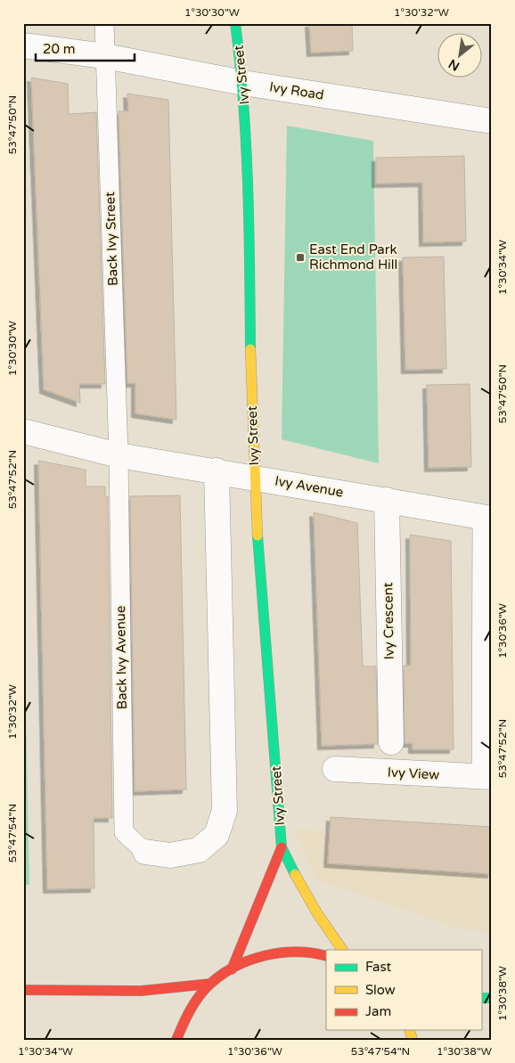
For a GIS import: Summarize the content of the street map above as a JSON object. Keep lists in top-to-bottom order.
{
  "streets": {
    "main road": ["Ivy Street"],
    "street": [
      "Ivy Road",
      "Ivy Avenue",
      "Ivy Crescent",
      "Ivy View"
    ],
    "lane": ["Back Ivy Street", "Back Ivy Avenue"]
  },
  "crossings": [
    ["Ivy Street", "Ivy Road"],
    ["Ivy Street", "Ivy Avenue"],
    ["Ivy Road", "Back Ivy Street"],
    ["Back Ivy Street", "Ivy Avenue"],
    ["Back Ivy Street", "Back Ivy Avenue"],
    ["Ivy Avenue", "Ivy Crescent"],
    ["Ivy Avenue", "Back Ivy Avenue"]
  ],
  "places": {
    "transit": ["East End Park Richmond Hill"]
  },
  "legend": ["Fast", "Slow", "Jam"],
  "scale_bar": "20 m",
  "north": "bottom left",
  "coordinates": [
    "1°30'30\"W",
    "1°30'32\"W",
    "53°47'50\"N",
    "1°30'34\"W",
    "53°47'52\"N",
    "1°30'36\"W",
    "53°47'54\"N",
    "1°30'38\"W"
  ]
}
